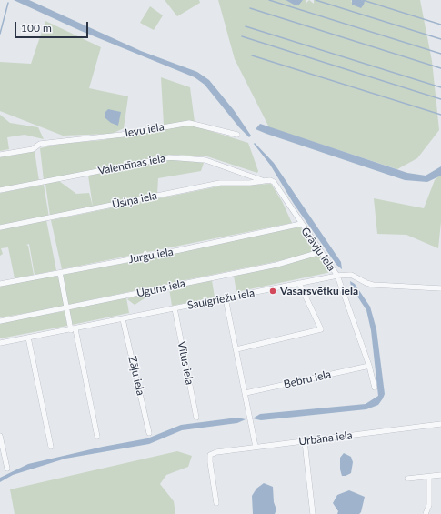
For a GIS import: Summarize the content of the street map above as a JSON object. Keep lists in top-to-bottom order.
{
  "streets": {
    "street": [
      "Ievu iela",
      "Valentīnas iela",
      "Ūsiņa iela",
      "Grāvju iela",
      "Jurģu iela",
      "Uguns iela",
      "Saulgriežu iela",
      "Vītus iela",
      "Zāļu iela",
      "Bebru iela",
      "Urbāna iela"
    ]
  },
  "crossings": [
    ["Valentīnas iela", "Ūsiņa iela"],
    ["Ūsiņa iela", "Grāvju iela"],
    ["Grāvju iela", "Jurģu iela"],
    ["Grāvju iela", "Uguns iela"],
    ["Grāvju iela", "Saulgriežu iela"],
    ["Grāvju iela", "Bebru iela"],
    ["Saulgriežu iela", "Vītus iela"],
    ["Saulgriežu iela", "Zāļu iela"]
  ],
  "places": ["Vasarsvētku iela"],
  "scale_bar": "100 m"
}
